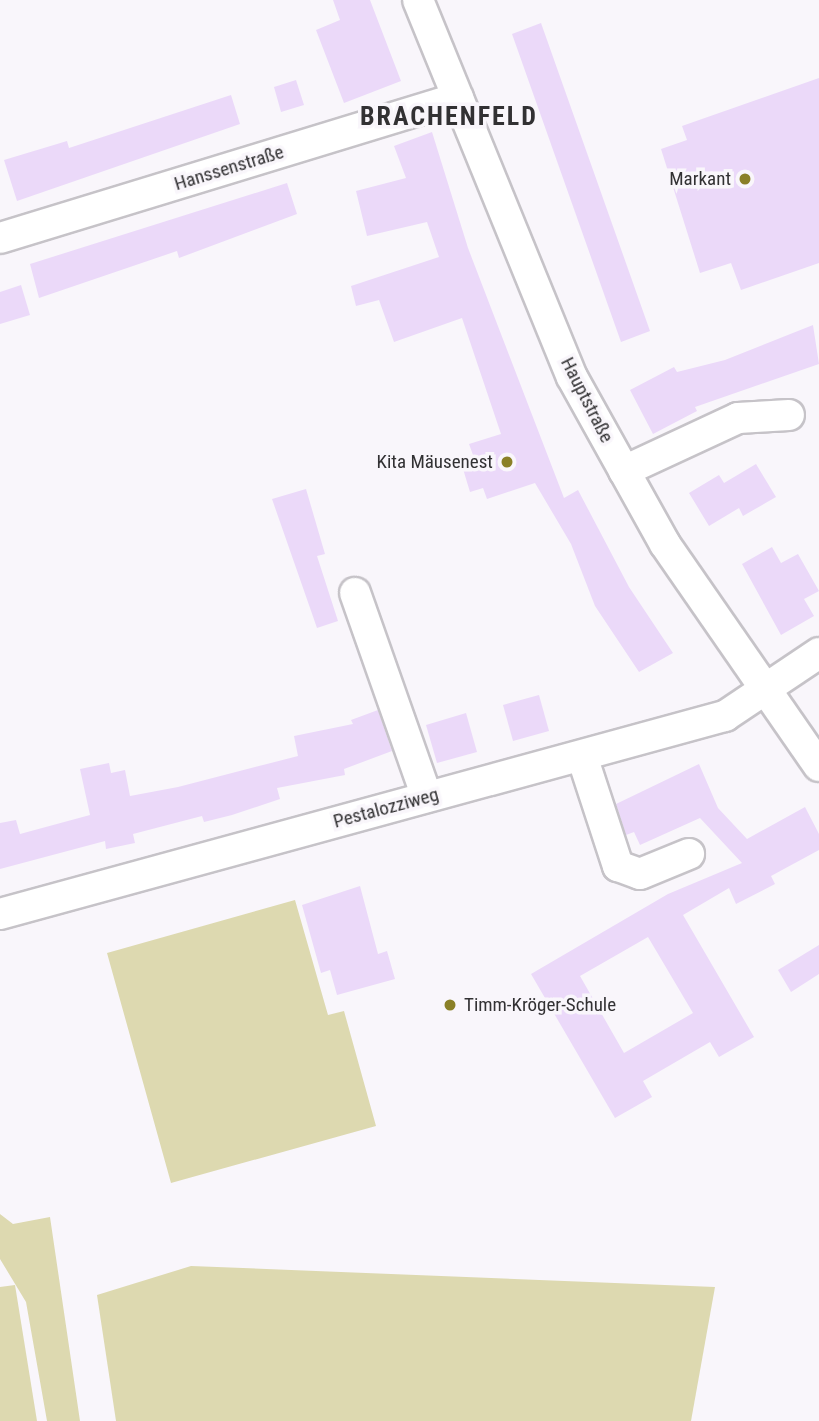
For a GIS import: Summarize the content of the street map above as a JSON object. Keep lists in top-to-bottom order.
{
  "streets": {
    "street": ["Hanssenstraße", "Hauptstraße", "Pestalozziweg"]
  },
  "crossings": [
    ["Hanssenstraße", "Hauptstraße"],
    ["Hauptstraße", "Pestalozziweg"]
  ],
  "districts": ["BRACHENFELD"],
  "places": ["Markant", "Kita Mäusenest", "Timm-Kröger-Schule"]
}
